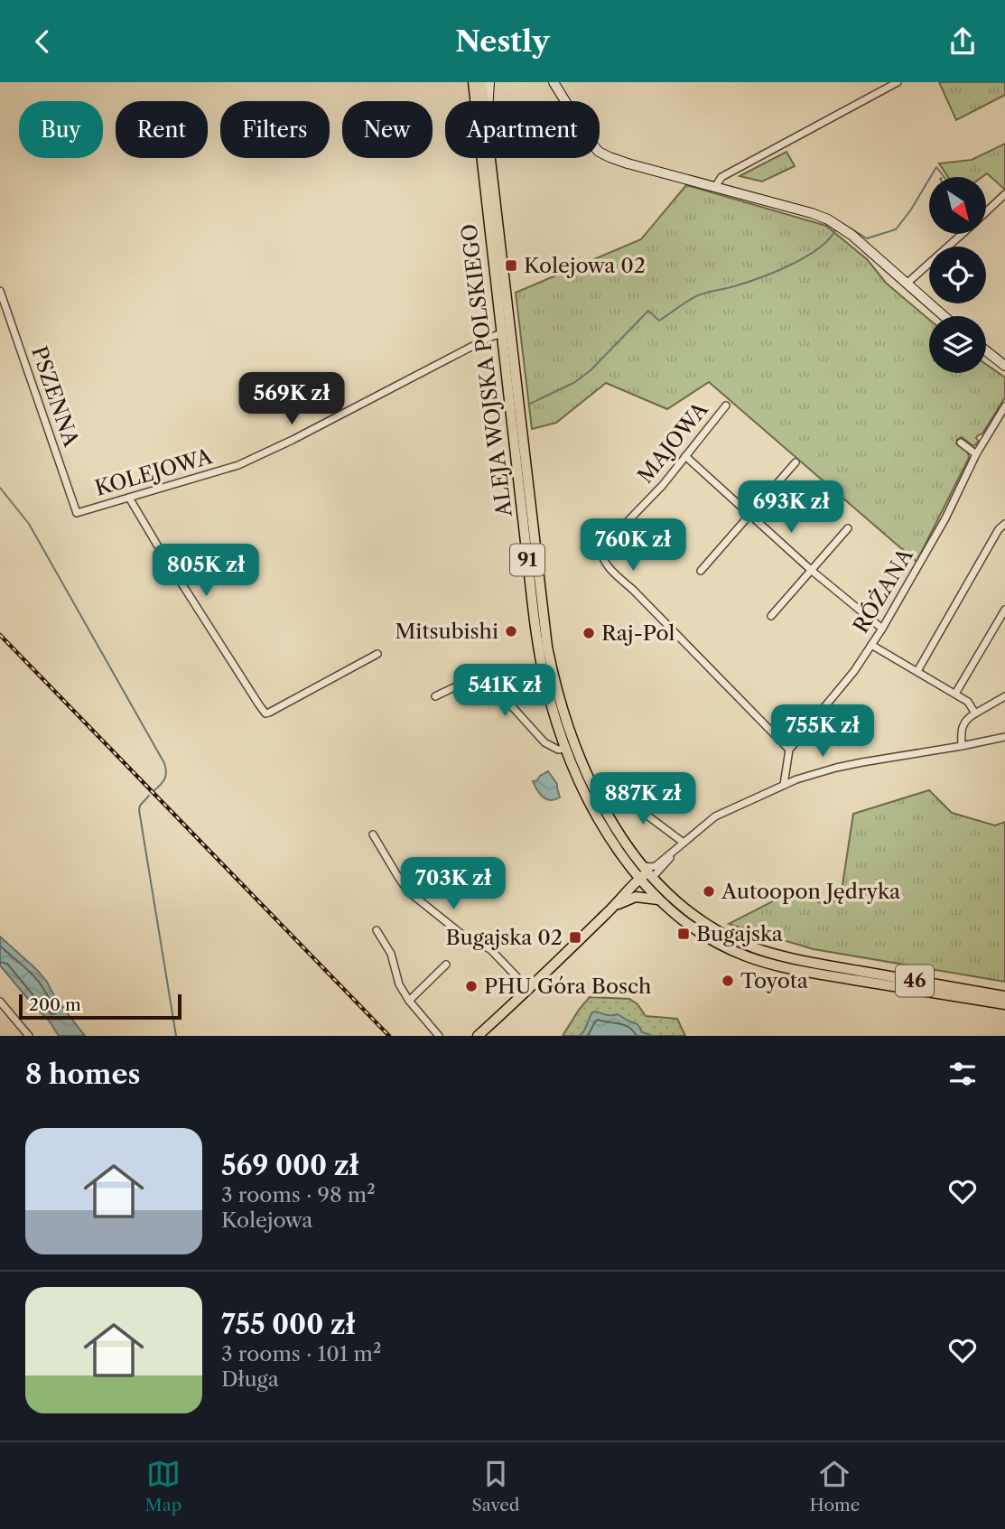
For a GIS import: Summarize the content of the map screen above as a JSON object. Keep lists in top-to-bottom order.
{
  "streets": {
    "main road": ["ALEJA WOJSKA POLSKIEGO", "91", "46"],
    "street": [
      "PSZENNA",
      "MAJOWA",
      "KOLEJOWA",
      "RÓŻANA"
    ]
  },
  "crossings": [
    ["ALEJA WOJSKA POLSKIEGO", "KOLEJOWA"],
    ["PSZENNA", "KOLEJOWA"],
    ["MAJOWA", "RÓŻANA"]
  ],
  "places": {
    "transit": ["Kolejowa 02", "Bugajska", "Bugajska 02"],
    "other": [
      "Mitsubishi",
      "Raj-Pol",
      "Autoopon Jędryka",
      "Toyota",
      "PHU Góra Bosch"
    ]
  },
  "scale_bar": "200 m",
  "north": "bottom right",
  "page": {
    "header": "Nestly",
    "chip": [
      "Buy",
      "Rent",
      "Filters",
      "New",
      "Apartment"
    ],
    "price": [
      "569K zł",
      "693K zł",
      "760K zł",
      "805K zł",
      "541K zł",
      "755K zł",
      "887K zł",
      "703K zł"
    ],
    "scale": "200 m",
    "heading": "8 homes",
    "list": [
      {
        "name": "569 000 zł",
        "note": "3 rooms · 98 m² · Kolejowa"
      },
      {
        "name": "755 000 zł",
        "note": "3 rooms · 101 m² · Długa"
      }
    ],
    "tabs": ["Map", "Saved", "Home"]
  }
}
